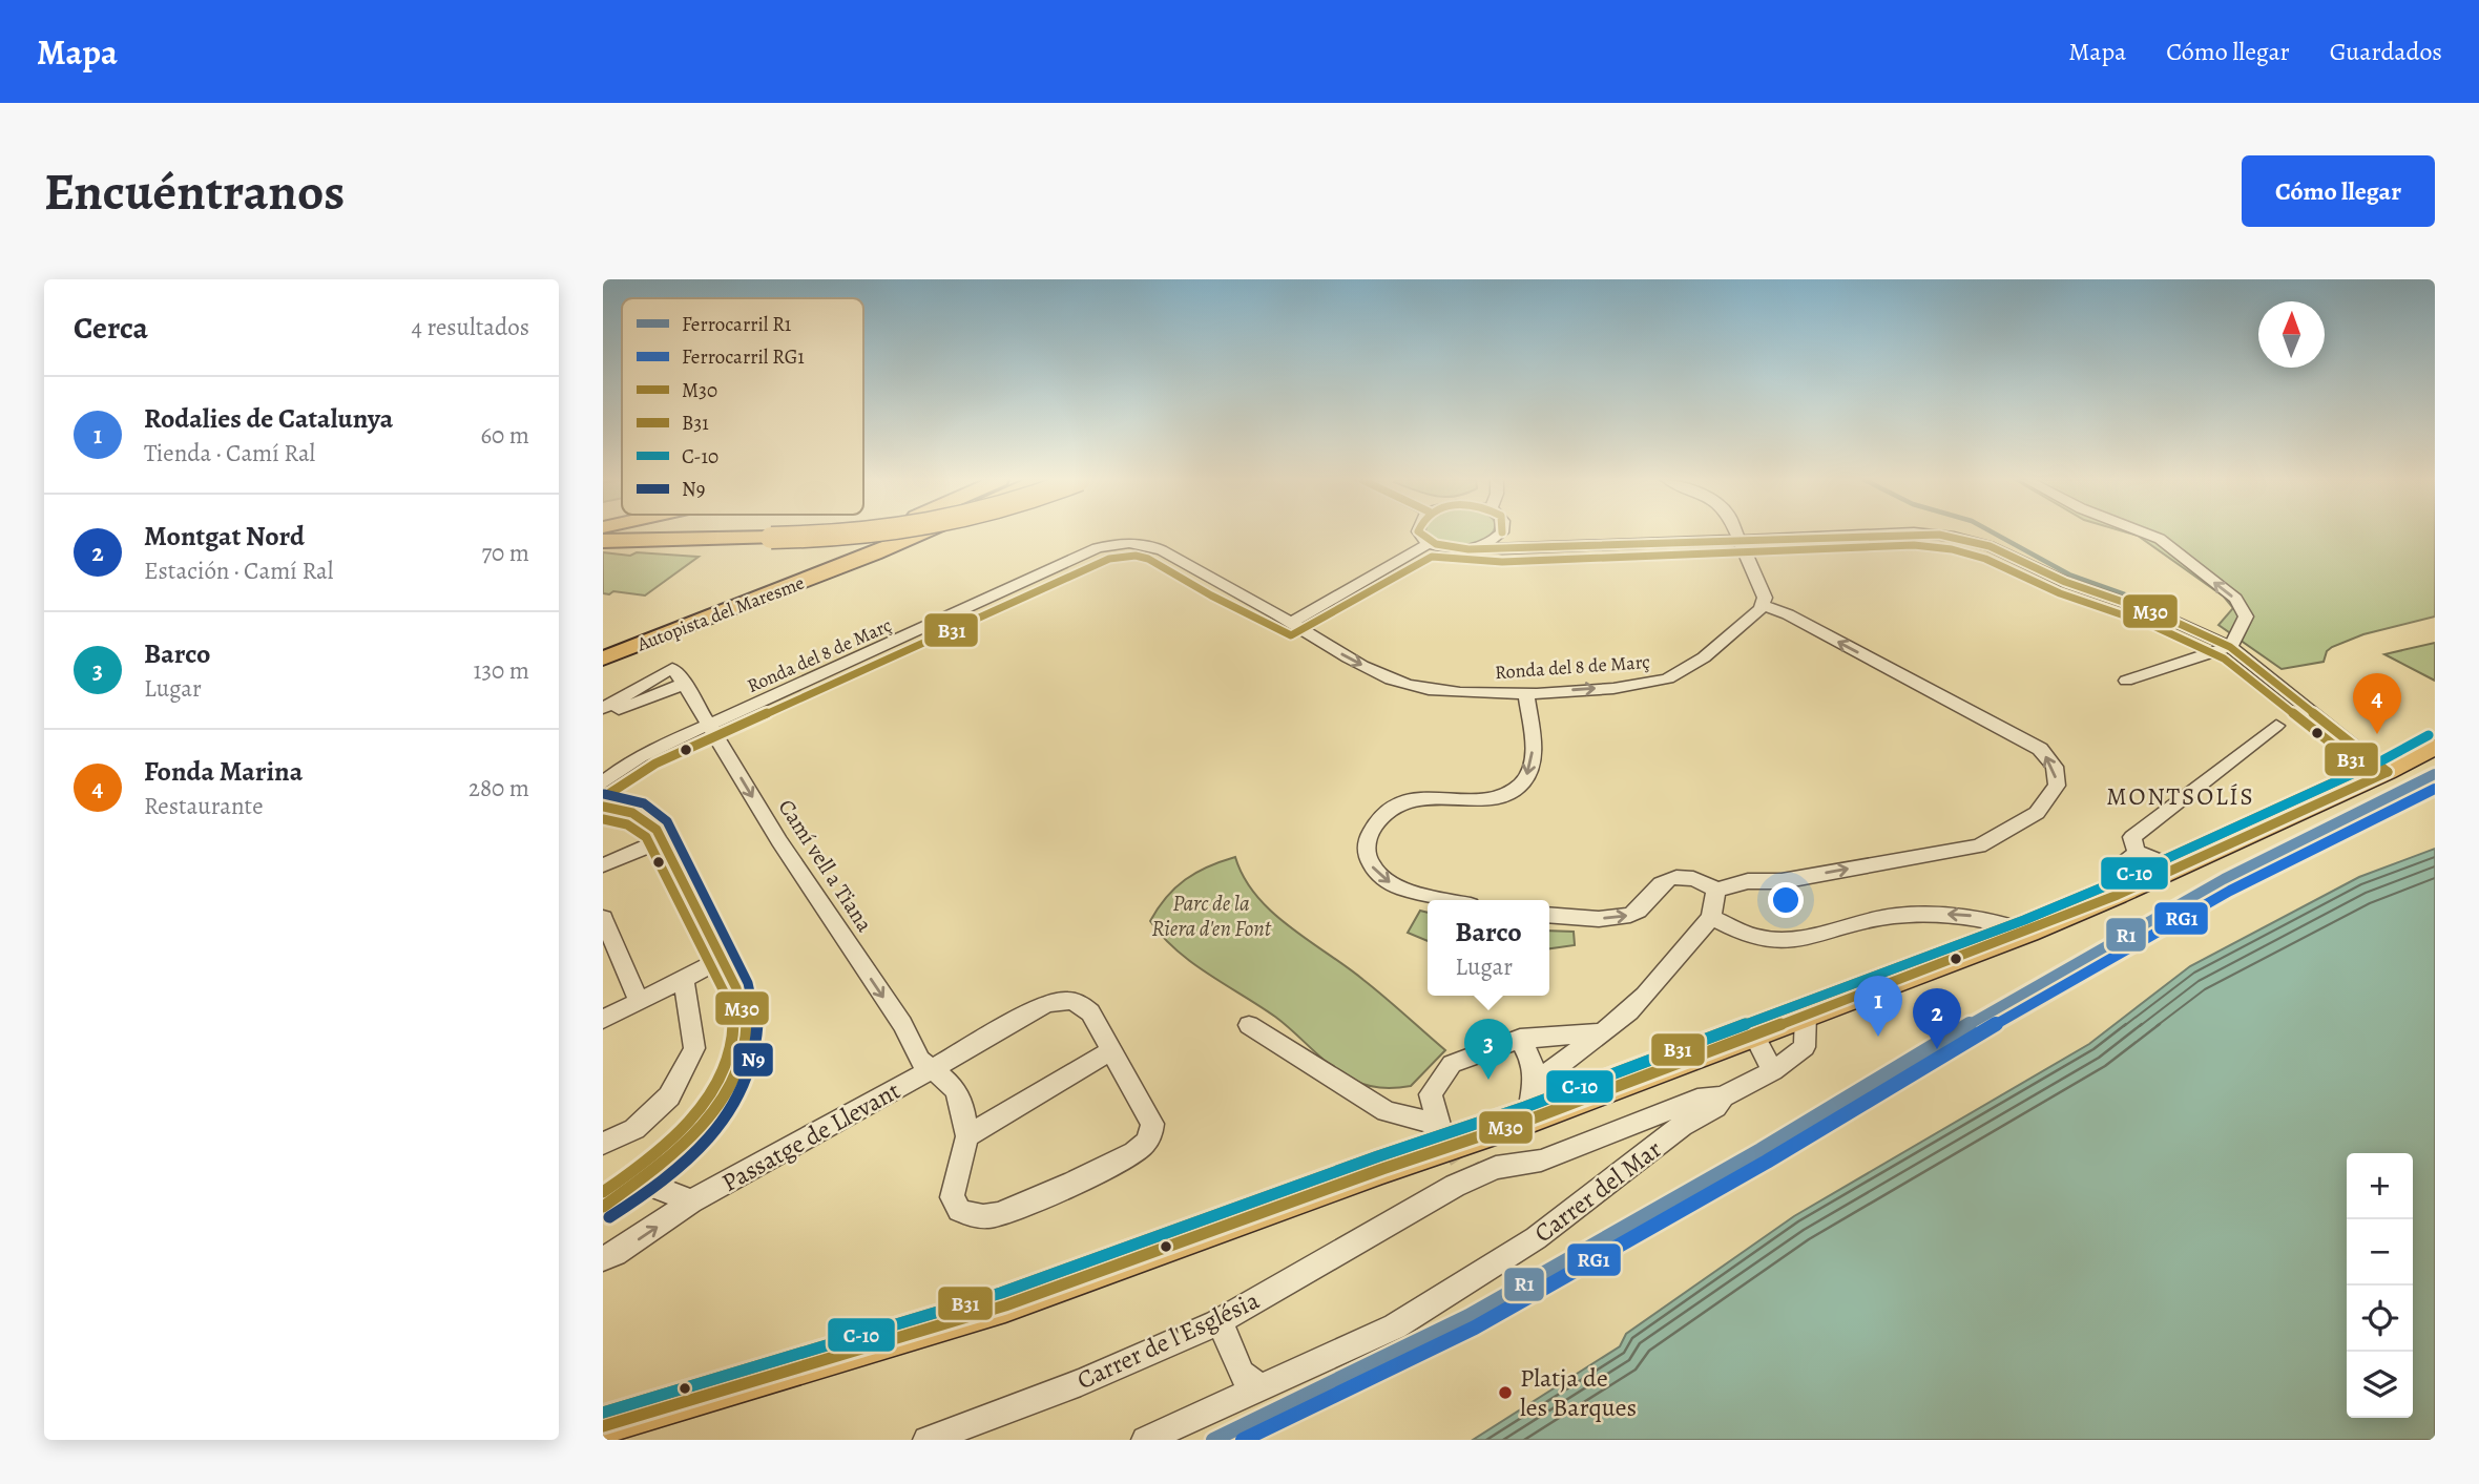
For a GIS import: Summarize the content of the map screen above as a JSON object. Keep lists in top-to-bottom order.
{
  "streets": {
    "highway": ["Autopista del Maresme"],
    "street": [
      "Ronda del 8 de Març",
      "Camí vell a Tiana",
      "Passatge de Llevant",
      "Carrer del Mar",
      "Carrer de l'Església"
    ]
  },
  "crossings": [
    ["Ronda del 8 de Març", "Camí vell a Tiana"],
    ["Camí vell a Tiana", "Passatge de Llevant"],
    ["Carrer del Mar", "Carrer de l'Església"]
  ],
  "districts": ["MONTSOLÍS"],
  "parks": ["Parc de la Riera d'en Font"],
  "places": ["Platja de les Barques"],
  "lines": [
    "transit line M30",
    "transit line B31",
    "transit line C-10",
    "rail line R1",
    "rail line RG1",
    "transit line N9"
  ],
  "legend": [
    "Ferrocarril R1",
    "Ferrocarril RG1",
    "M30",
    "B31",
    "C-10",
    "N9"
  ],
  "north": "top",
  "page": {
    "header": "Mapa",
    "nav": ["Mapa", "Cómo llegar", "Guardados"],
    "buttons": "Cómo llegar",
    "title": "Encuéntranos",
    "heading": ["Cerca", "4 resultados"],
    "list": [
      {
        "mark": "1",
        "name": "Rodalies de Catalunya",
        "note": "Tienda · Camí Ral",
        "value": "60 m"
      },
      {
        "mark": "2",
        "name": "Montgat Nord",
        "note": "Estación · Camí Ral",
        "value": "70 m"
      },
      {
        "mark": "3",
        "name": "Barco",
        "note": "Lugar",
        "value": "130 m"
      },
      {
        "mark": "4",
        "name": "Fonda Marina",
        "note": "Restaurante",
        "value": "280 m"
      }
    ],
    "pins": [
      "4",
      "1",
      "2",
      "3"
    ],
    "popup": ["Barco", "Lugar"],
    "map_buttons": ["+", "−"]
  }
}
